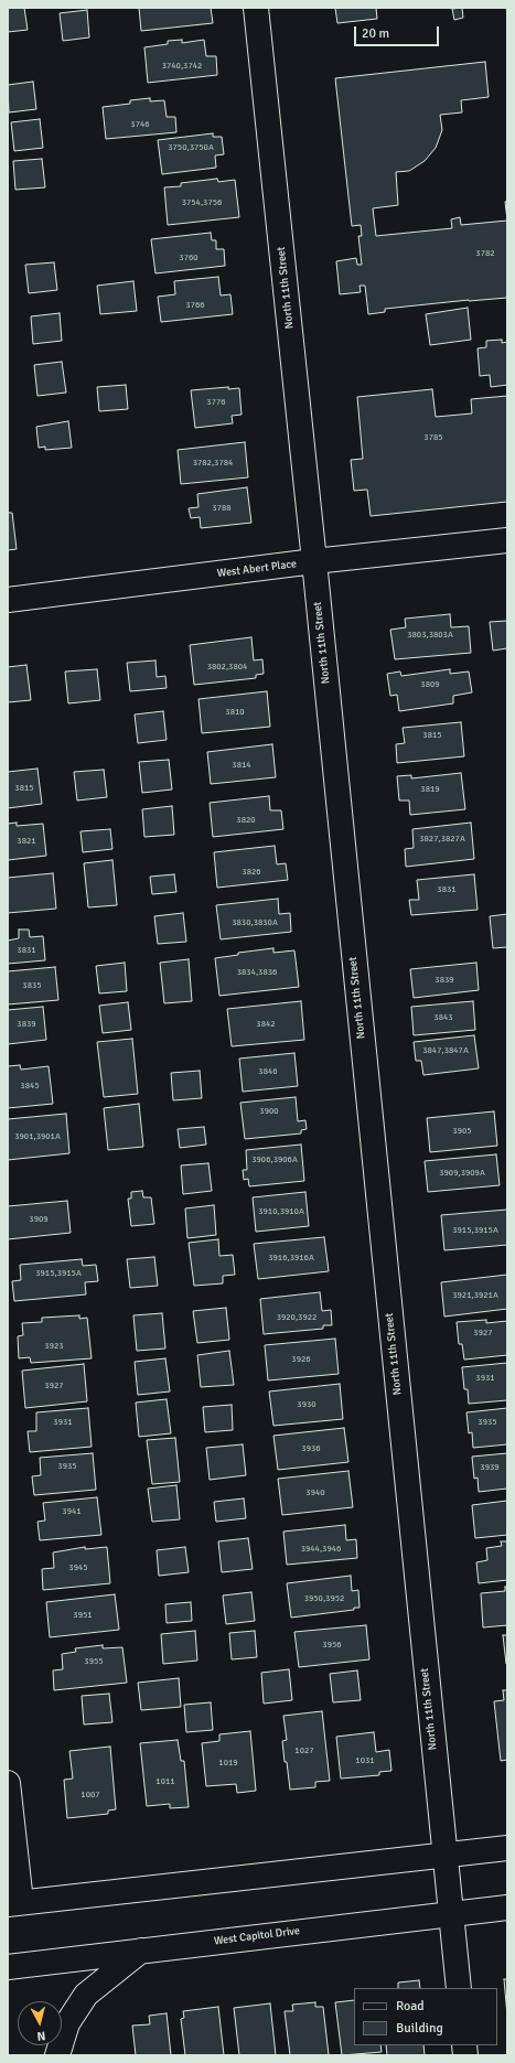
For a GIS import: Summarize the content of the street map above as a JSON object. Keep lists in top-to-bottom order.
{
  "streets": {
    "street": ["North 11th Street", "West Abert Place", "West Capitol Drive"]
  },
  "crossings": [
    ["North 11th Street", "West Abert Place"],
    ["North 11th Street", "West Capitol Drive"]
  ],
  "house_numbers": [
    "3740,3742",
    "3746",
    "3750,3750A",
    "3754,3756",
    "3782",
    "3760",
    "3766",
    "3776",
    "3785",
    "3782,3784",
    "3788",
    "3803,3803A",
    "3802,3804",
    "3809",
    "3810",
    "3815",
    "3814",
    "3815",
    "3819",
    "3820",
    "3827,3827A",
    "3821",
    "3826",
    "3831",
    "3830,3830A",
    "3831",
    "3834,3836",
    "3839",
    "3835",
    "3843",
    "3839",
    "3842",
    "3847,3847A",
    "3846",
    "3845",
    "3900",
    "3905",
    "3901,3901A",
    "3906,3906A",
    "3909,3909A",
    "3910,3910A",
    "3909",
    "3915,3915A",
    "3916,3916A",
    "3915,3915A",
    "3921,3921A",
    "3920,3922",
    "3927",
    "3923",
    "3926",
    "3931",
    "3927",
    "3930",
    "3931",
    "3935",
    "3936",
    "3935",
    "3939",
    "3940",
    "3941",
    "3944,3946",
    "3945",
    "3950,3952",
    "3951",
    "3956",
    "3955",
    "1027",
    "1031",
    "1019",
    "1011",
    "1007"
  ],
  "legend": ["Road", "Building"],
  "scale_bar": "20 m",
  "north": "bottom"
}
